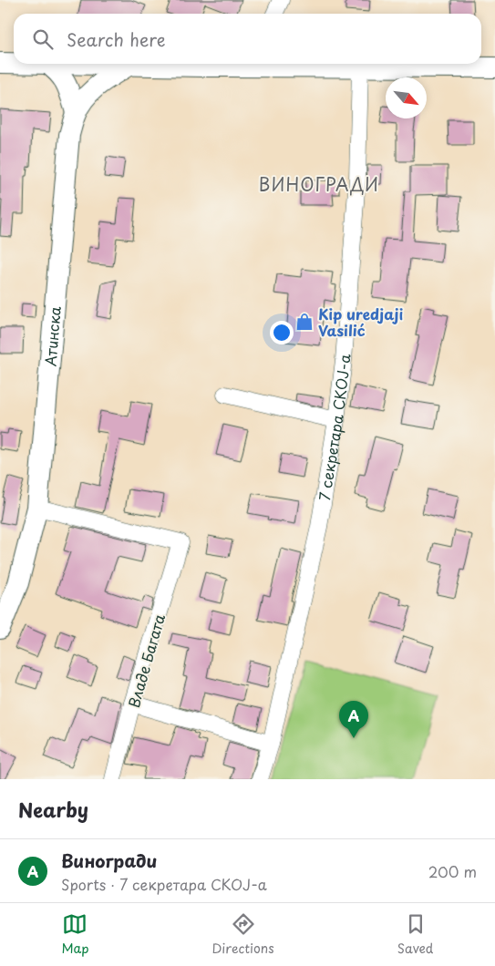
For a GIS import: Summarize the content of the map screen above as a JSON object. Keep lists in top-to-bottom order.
{
  "streets": {
    "street": ["Атинска", "7 секретара СКОЈ-а", "Владе Багата"]
  },
  "crossings": [
    ["Атинска", "Владе Багата"]
  ],
  "districts": ["ВИНОГРАДИ"],
  "places": {
    "shop": ["Kip uredjaji Vasilić"]
  },
  "north": "bottom right",
  "page": {
    "search": "Search here",
    "pins": "A",
    "heading": "Nearby",
    "list": [
      {
        "mark": "A",
        "name": "Виногради",
        "note": "Sports · 7 секретара СКОЈ-а",
        "value": "200 m"
      }
    ],
    "nav": ["Map", "Directions", "Saved"]
  }
}
